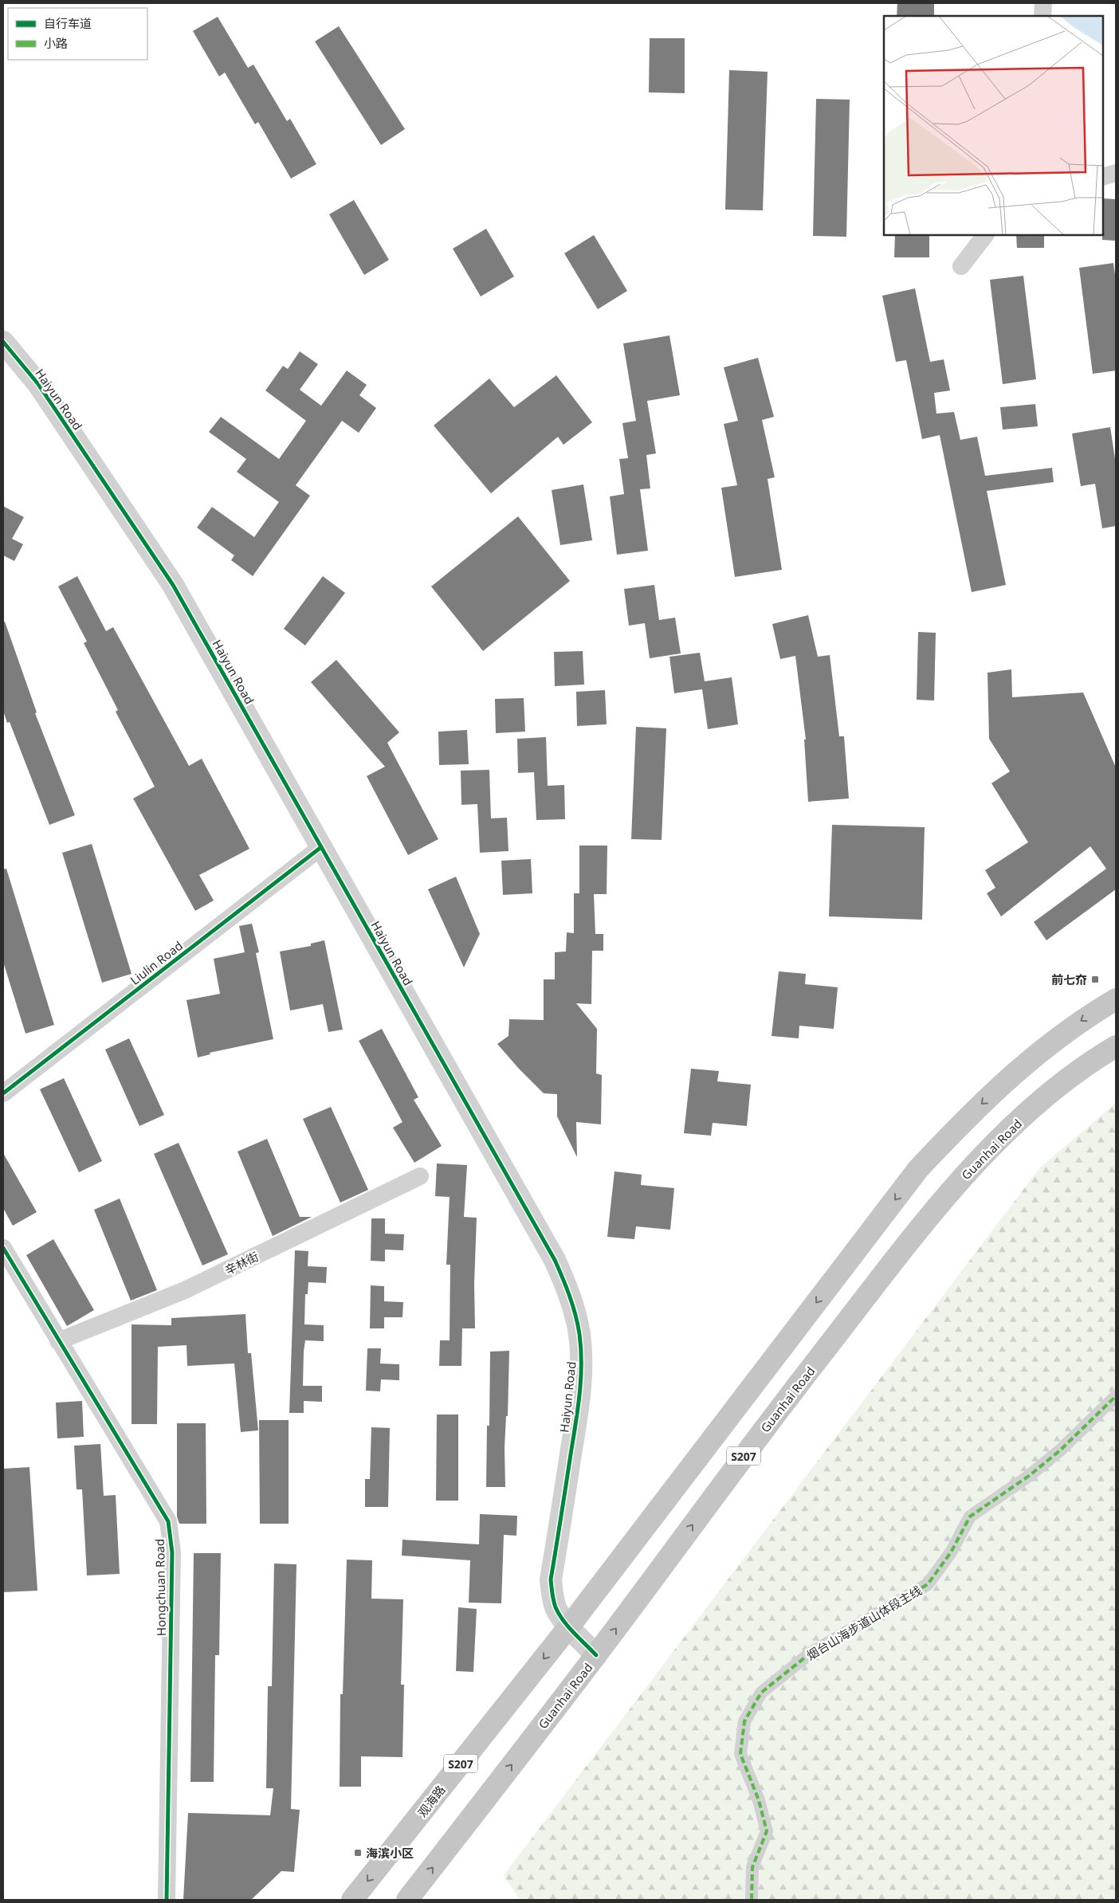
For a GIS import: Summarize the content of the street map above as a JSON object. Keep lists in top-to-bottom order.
{
  "streets": {
    "main road": ["Guanhai Road", "S207", "观海路"],
    "street": [
      "Haiyun Road",
      "Liulin Road",
      "辛林街",
      "Hongchuan Road",
      "烟台山海步道山体段主线"
    ]
  },
  "crossings": [
    ["Haiyun Road", "Liulin Road"],
    ["Haiyun Road", "Guanhai Road"],
    ["Haiyun Road", "S207"],
    ["Haiyun Road", "观海路"],
    ["辛林街", "Hongchuan Road"],
    ["S207", "观海路"]
  ],
  "one_way": ["观海路"],
  "places": {
    "transit": ["前七夼", "海滨小区"]
  },
  "legend": ["自行车道", "小路"]
}
